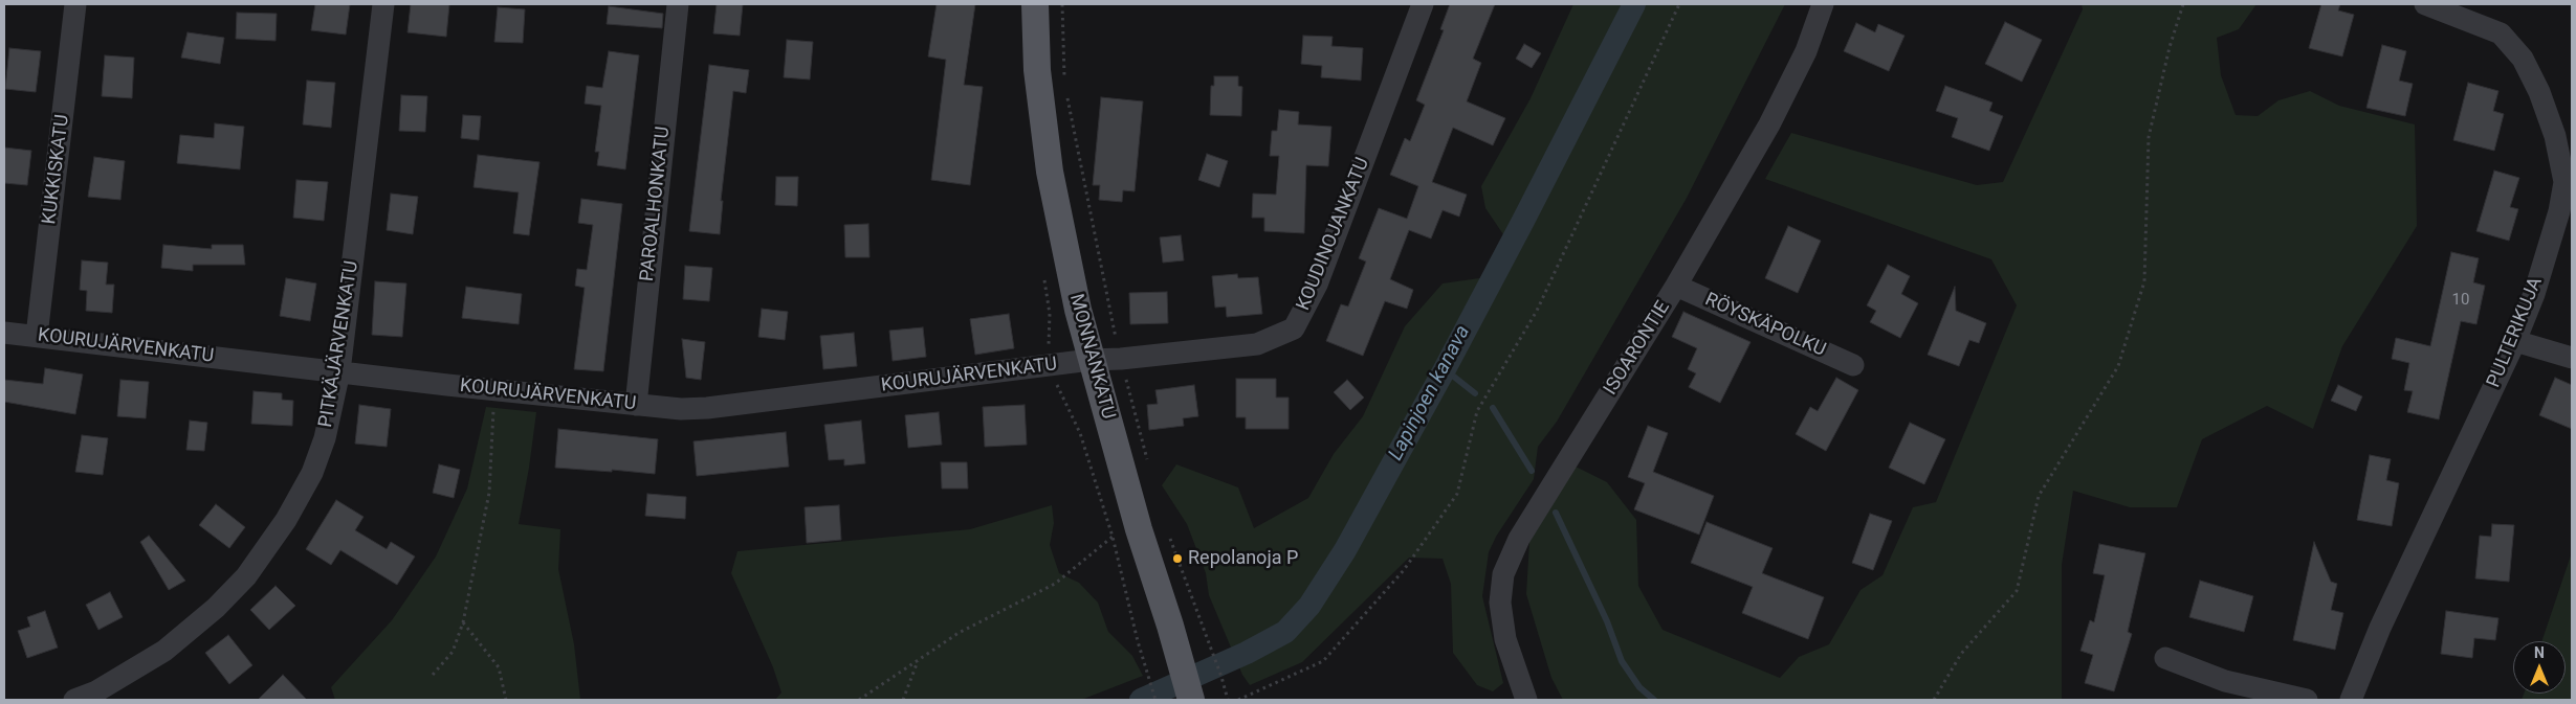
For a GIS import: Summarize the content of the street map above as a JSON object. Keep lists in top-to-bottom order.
{
  "streets": {
    "main road": ["MONNANKATU"],
    "street": [
      "KUKKISKATU",
      "PAROALHONKATU",
      "KOUDINOJANKATU",
      "RÖYSKÄPOLKU",
      "PULTERIKUJA",
      "PITKÄJÄRVENKATU",
      "KOURUJÄRVENKATU",
      "ISOARONTIE"
    ]
  },
  "crossings": [
    ["KUKKISKATU", "KOURUJÄRVENKATU"],
    ["PAROALHONKATU", "KOURUJÄRVENKATU"],
    ["KOUDINOJANKATU", "KOURUJÄRVENKATU"],
    ["KOUDINOJANKATU", "MONNANKATU"],
    ["RÖYSKÄPOLKU", "ISOARONTIE"],
    ["PITKÄJÄRVENKATU", "KOURUJÄRVENKATU"],
    ["KOURUJÄRVENKATU", "MONNANKATU"]
  ],
  "water": ["Lapinjoen kanava"],
  "places": ["Repolanoja P"],
  "house_numbers": ["10"],
  "north": "top"
}
